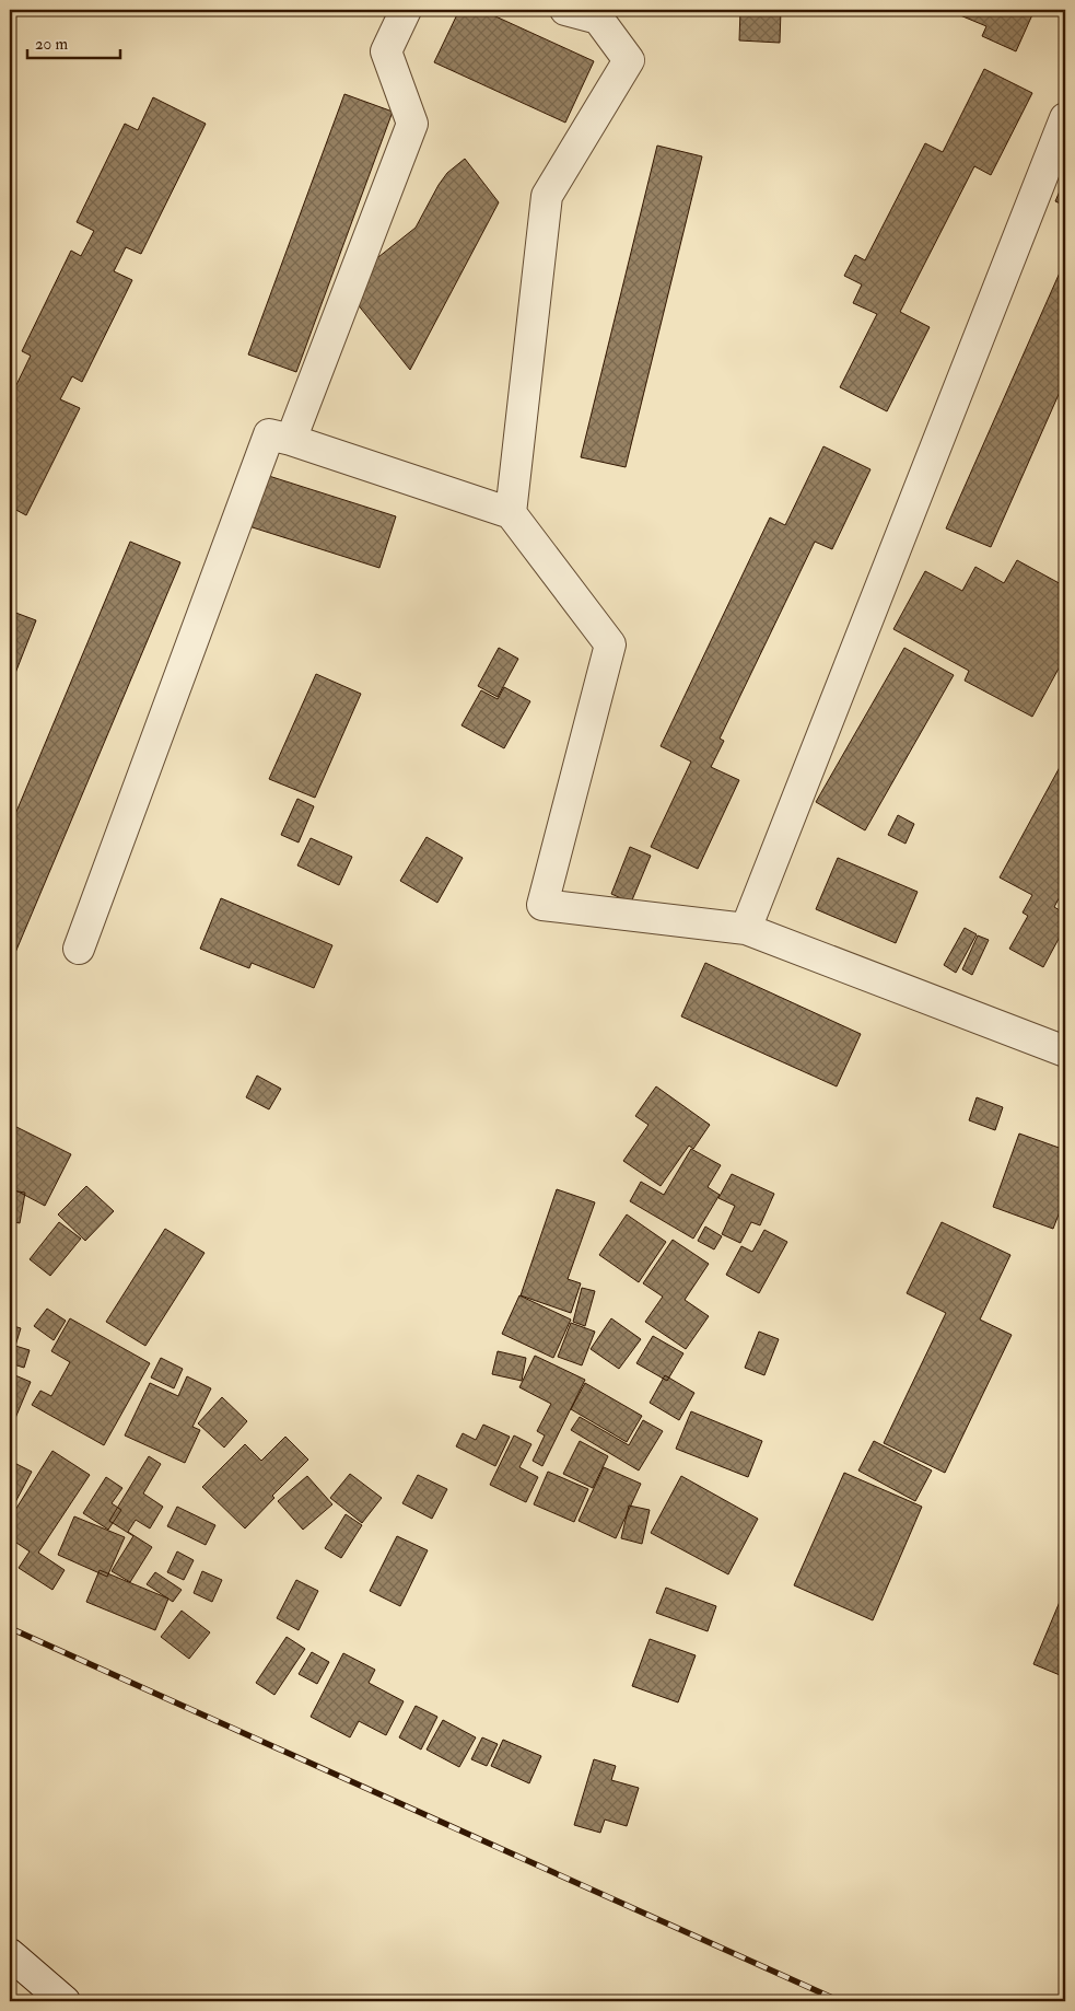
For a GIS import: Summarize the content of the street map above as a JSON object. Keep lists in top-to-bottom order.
{
  "scale_bar": "20 m"
}
